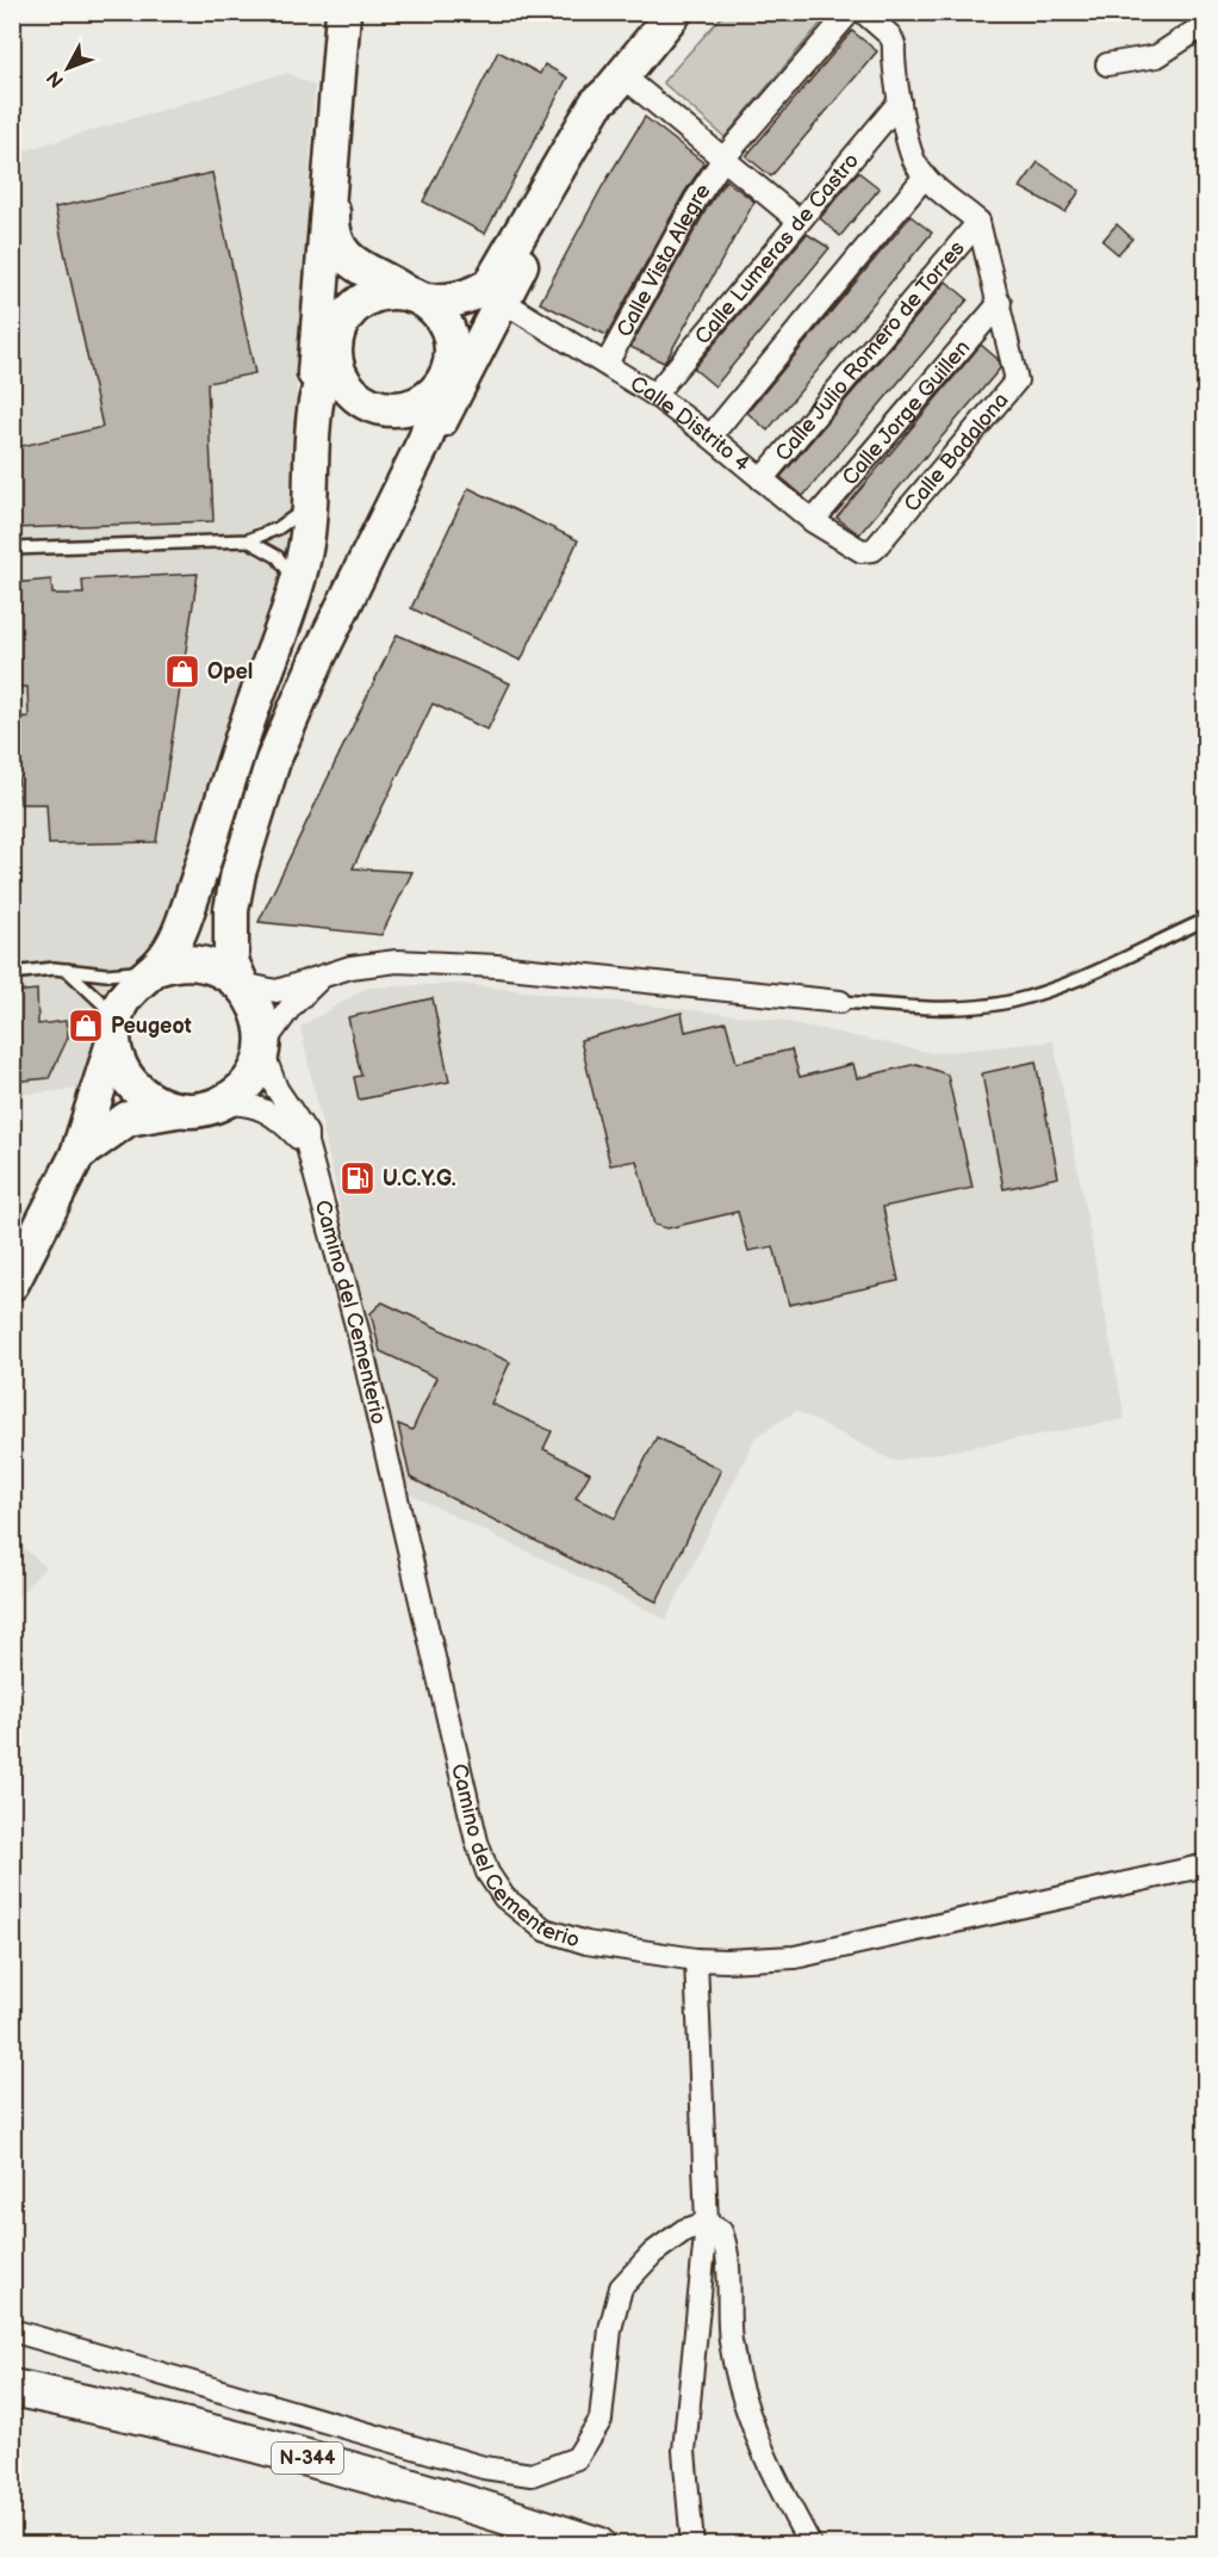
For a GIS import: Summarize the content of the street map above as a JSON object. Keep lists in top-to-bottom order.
{
  "streets": {
    "highway": ["N-344"],
    "street": [
      "Calle Lumeras de Castro",
      "Calle Vista Alegre",
      "Calle Julio Romero de Torres",
      "Calle Jorge Guillen",
      "Calle Distrito 4",
      "Calle Badalona",
      "Camino del Cementerio"
    ]
  },
  "crossings": [
    ["Calle Lumeras de Castro", "Calle Distrito 4"],
    ["Calle Vista Alegre", "Calle Distrito 4"],
    ["Calle Julio Romero de Torres", "Calle Distrito 4"],
    ["Calle Julio Romero de Torres", "Calle Badalona"],
    ["Calle Jorge Guillen", "Calle Distrito 4"],
    ["Calle Jorge Guillen", "Calle Badalona"],
    ["Calle Distrito 4", "Calle Badalona"]
  ],
  "places": {
    "shop": ["Opel", "Peugeot"],
    "fuel station": ["U.C.Y.G."]
  },
  "north": "bottom left"
}
